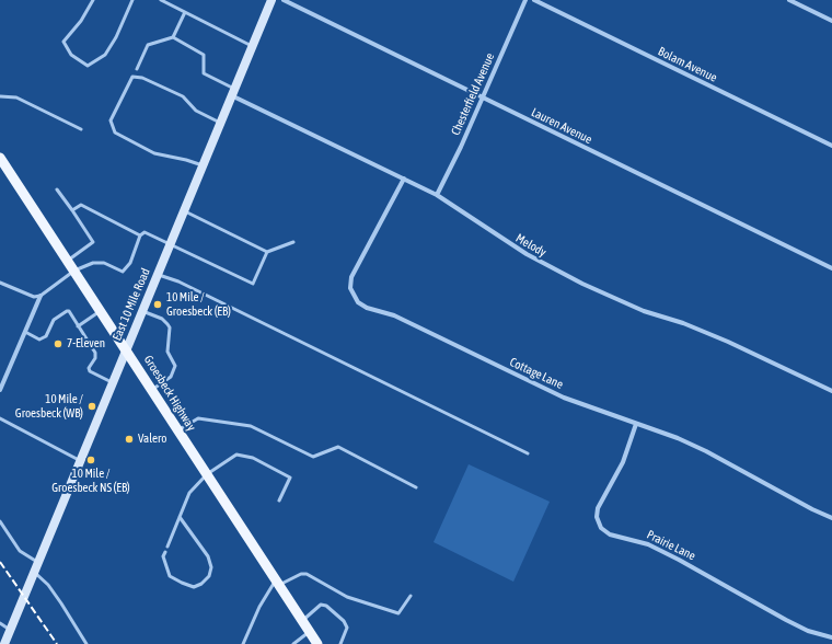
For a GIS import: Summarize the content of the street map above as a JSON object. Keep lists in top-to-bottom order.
{
  "streets": {
    "main road": ["East 10 Mile Road", "Groesbeck Highway"],
    "street": [
      "Bolam Avenue",
      "Chesterfield Avenue",
      "Lauren Avenue",
      "Melody",
      "Cottage Lane",
      "Prairie Lane"
    ]
  },
  "crossings": [
    ["Chesterfield Avenue", "Lauren Avenue"],
    ["Chesterfield Avenue", "Melody"],
    ["Melody", "East 10 Mile Road"],
    ["Melody", "Cottage Lane"],
    ["East 10 Mile Road", "Groesbeck Highway"],
    ["Cottage Lane", "Prairie Lane"]
  ],
  "places": [
    "10 Mile / Groesbeck (EB)",
    "7-Eleven",
    "10 Mile / Groesbeck (WB)",
    "Valero",
    "10 Mile / Groesbeck NS (EB)"
  ]
}
